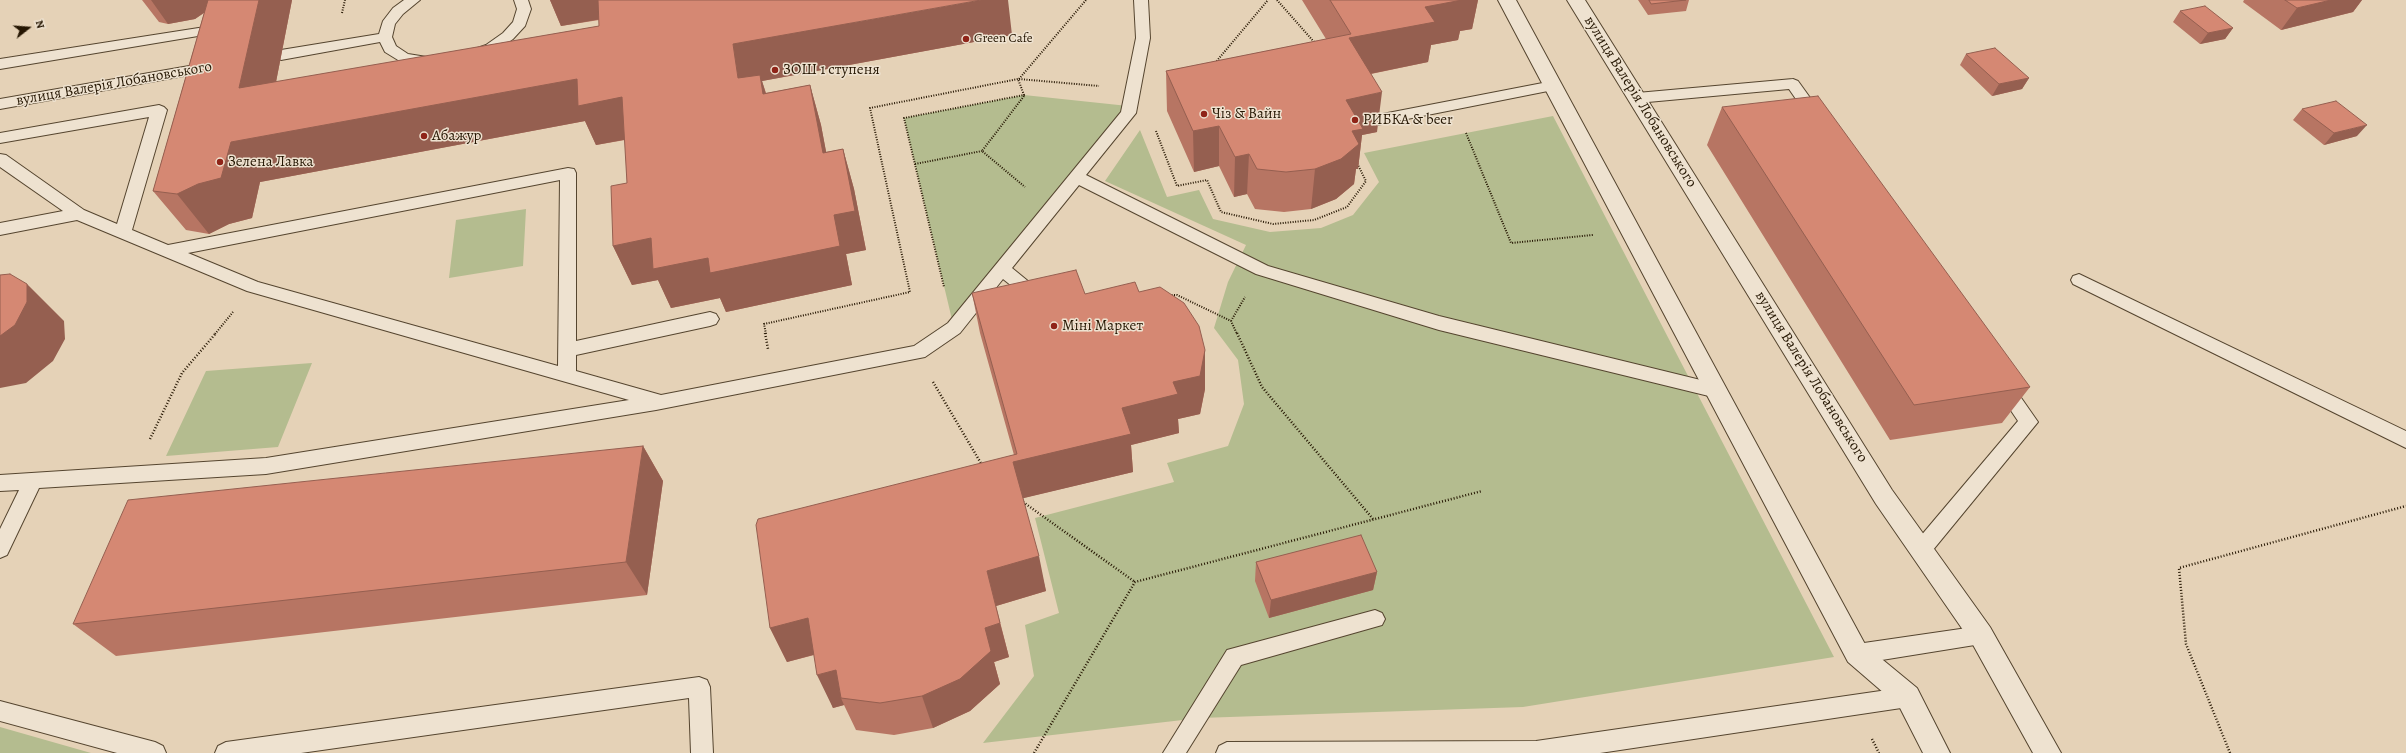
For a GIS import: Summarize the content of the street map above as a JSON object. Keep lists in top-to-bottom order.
{
  "streets": {
    "street": ["вулиця Валерія Лобановського"]
  },
  "places": [
    "Green Cafe",
    "ЗОШ 1 ступеня",
    "Чіз & Вайн",
    "РИБКА & beer",
    "Абажур",
    "Зелена Лавка",
    "Міні Маркет"
  ],
  "north": "right"
}
